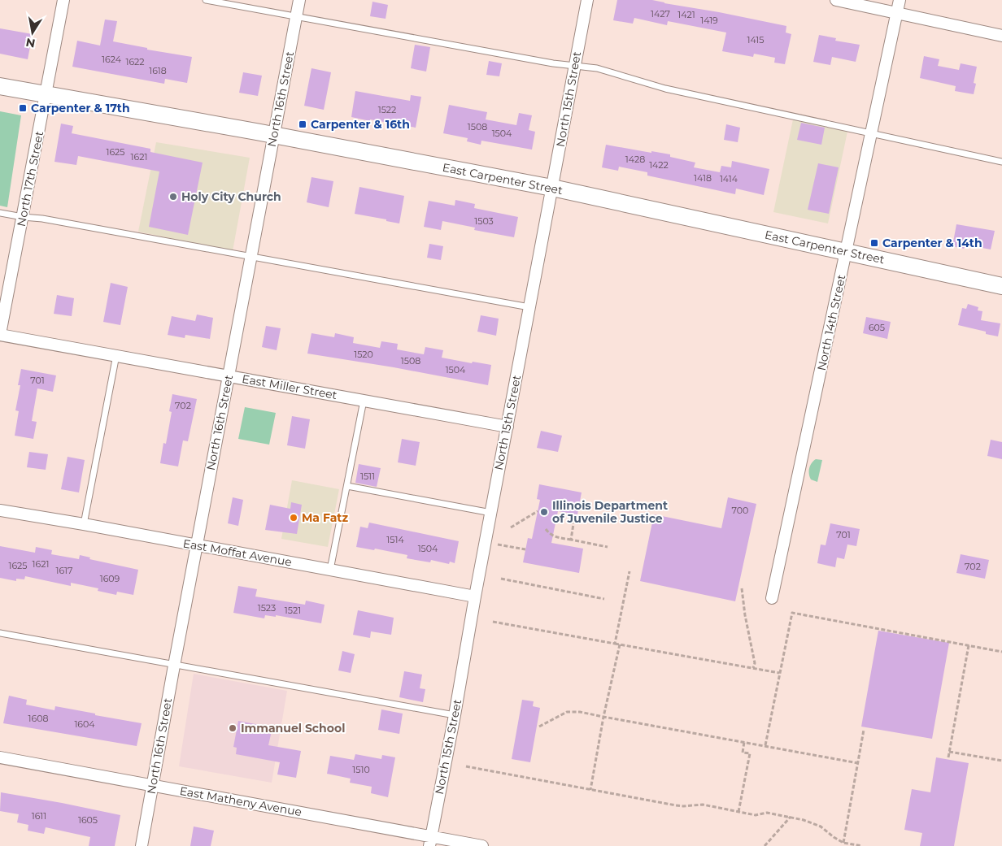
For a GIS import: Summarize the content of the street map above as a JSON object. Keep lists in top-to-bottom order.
{
  "streets": {
    "street": [
      "North 16th Street",
      "North 15th Street",
      "North 17th Street",
      "East Carpenter Street",
      "North 14th Street",
      "East Miller Street",
      "East Moffat Avenue",
      "East Matheny Avenue"
    ]
  },
  "crossings": [
    ["North 16th Street", "East Carpenter Street"],
    ["North 16th Street", "East Miller Street"],
    ["North 16th Street", "East Moffat Avenue"],
    ["North 16th Street", "East Matheny Avenue"],
    ["North 15th Street", "East Carpenter Street"],
    ["North 15th Street", "East Miller Street"],
    ["North 15th Street", "East Moffat Avenue"],
    ["North 15th Street", "East Matheny Avenue"],
    ["North 17th Street", "East Carpenter Street"],
    ["North 17th Street", "East Miller Street"],
    ["East Carpenter Street", "North 14th Street"]
  ],
  "places": {
    "transit": ["Carpenter & 17th", "Carpenter & 16th", "Carpenter & 14th"],
    "other": [
      "Holy City Church",
      "Illinois Department of Juvenile Justice",
      "Ma Fatz",
      "Immanuel School"
    ]
  },
  "house_numbers": [
    "1427",
    "1421",
    "1419",
    "1415",
    "1624",
    "1622",
    "1618",
    "1522",
    "1508",
    "1504",
    "1625",
    "1621",
    "1428",
    "1422",
    "1418",
    "1414",
    "1503",
    "605",
    "1520",
    "1508",
    "1504",
    "701",
    "702",
    "1511",
    "700",
    "701",
    "1514",
    "1504",
    "1621",
    "1625",
    "702",
    "1617",
    "1609",
    "1523",
    "1521",
    "1608",
    "1604",
    "1510",
    "1611",
    "1605"
  ],
  "north": "bottom"
}
